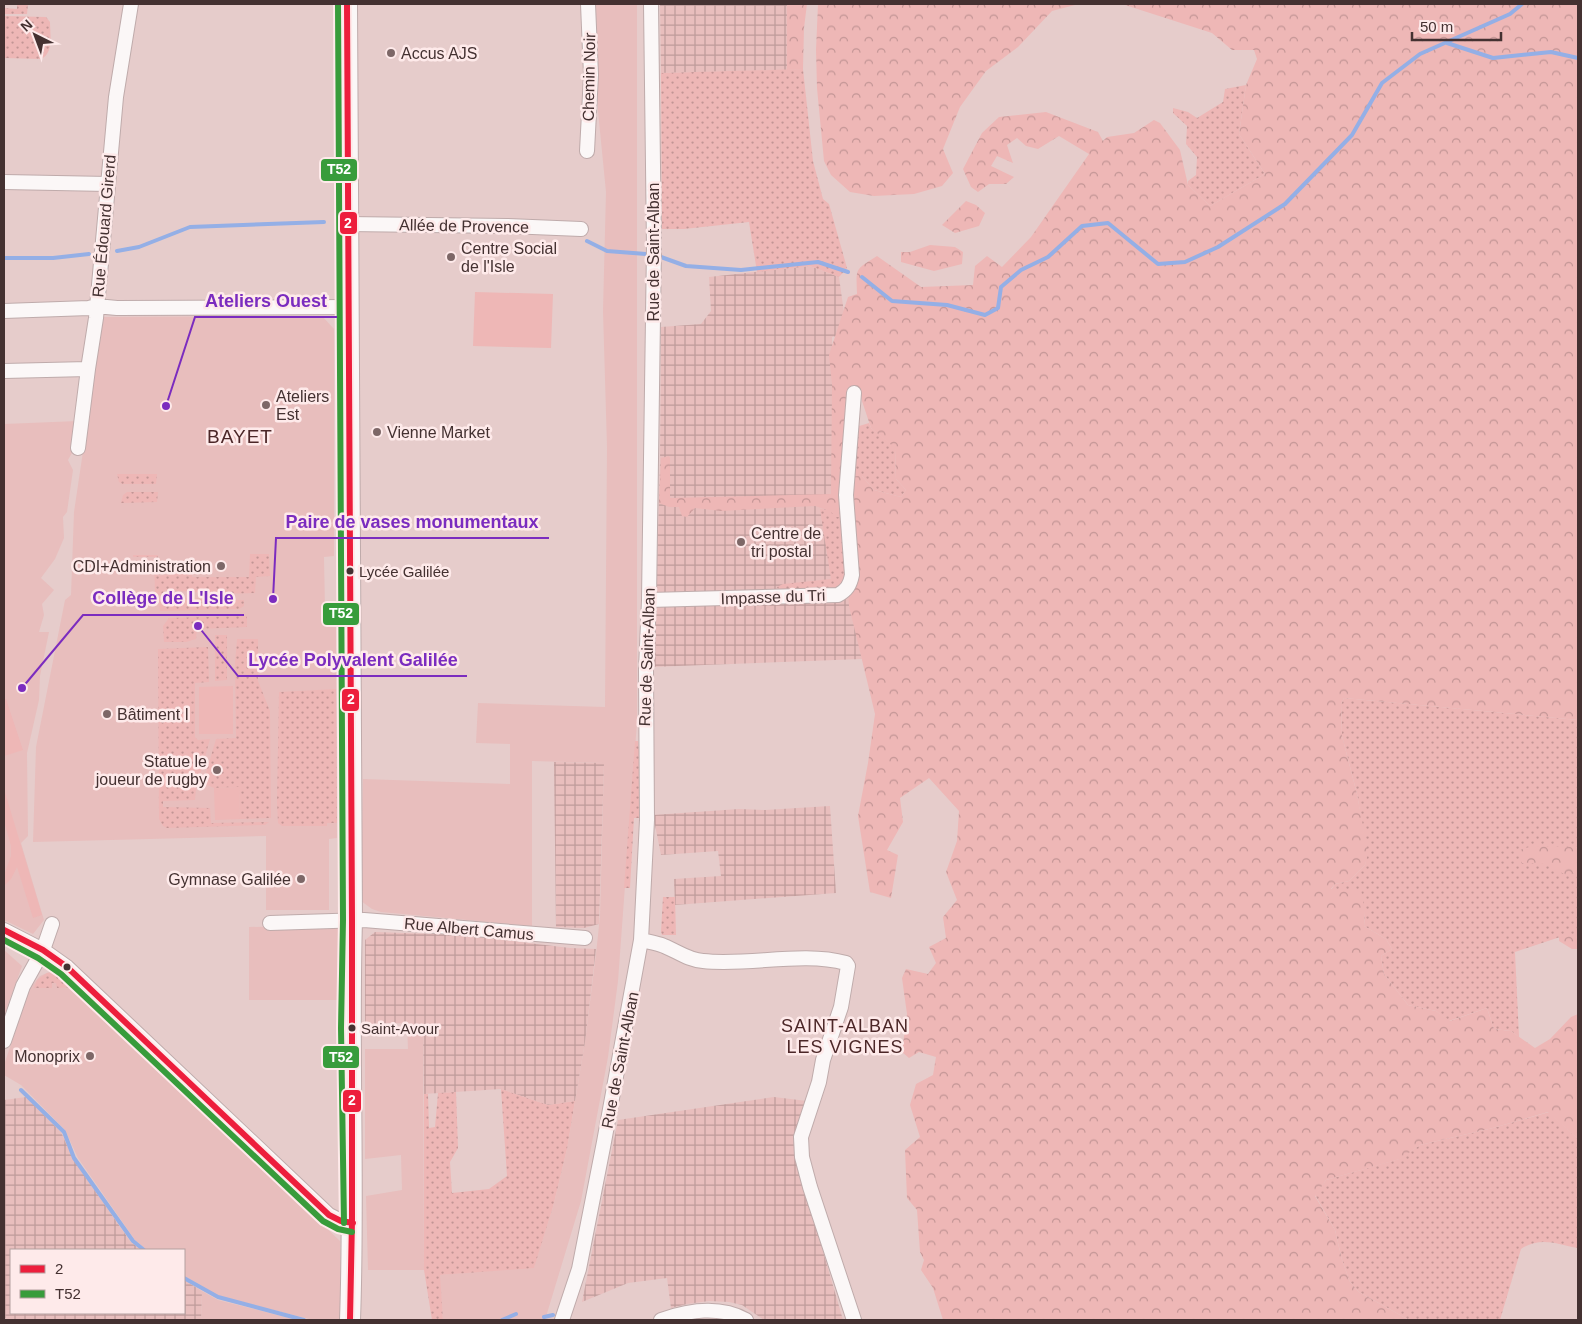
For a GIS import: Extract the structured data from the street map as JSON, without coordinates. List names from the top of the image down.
{
  "streets": {
    "street": [
      "Chemin Noir",
      "Rue Édouard Girerd",
      "Allée de Provence",
      "Rue de Saint-Alban",
      "Impasse du Tri",
      "Rue Albert Camus"
    ]
  },
  "crossings": [
    ["Rue de Saint-Alban", "Impasse du Tri"]
  ],
  "districts": ["BAYET", "SAINT-ALBAN LES VIGNES"],
  "places": [
    "Accus AJS",
    "Centre Social de l'Isle",
    "Ateliers Est",
    "Ateliers Ouest",
    "Vienne Market",
    "Centre de tri postal",
    "CDI+Administration",
    "Lycée Galilée",
    "Paire de vases monumentaux",
    "Lycée Polyvalent Galilée",
    "Collège de L'Isle",
    "Bâtiment I",
    "Statue le joueur de rugby",
    "Gymnase Galilée",
    "Saint-Avour",
    "Monoprix"
  ],
  "lines": ["transit line 2", "transit line T52"],
  "legend": ["2", "T52"],
  "scale_bar": "50 m",
  "north": "top left"
}
